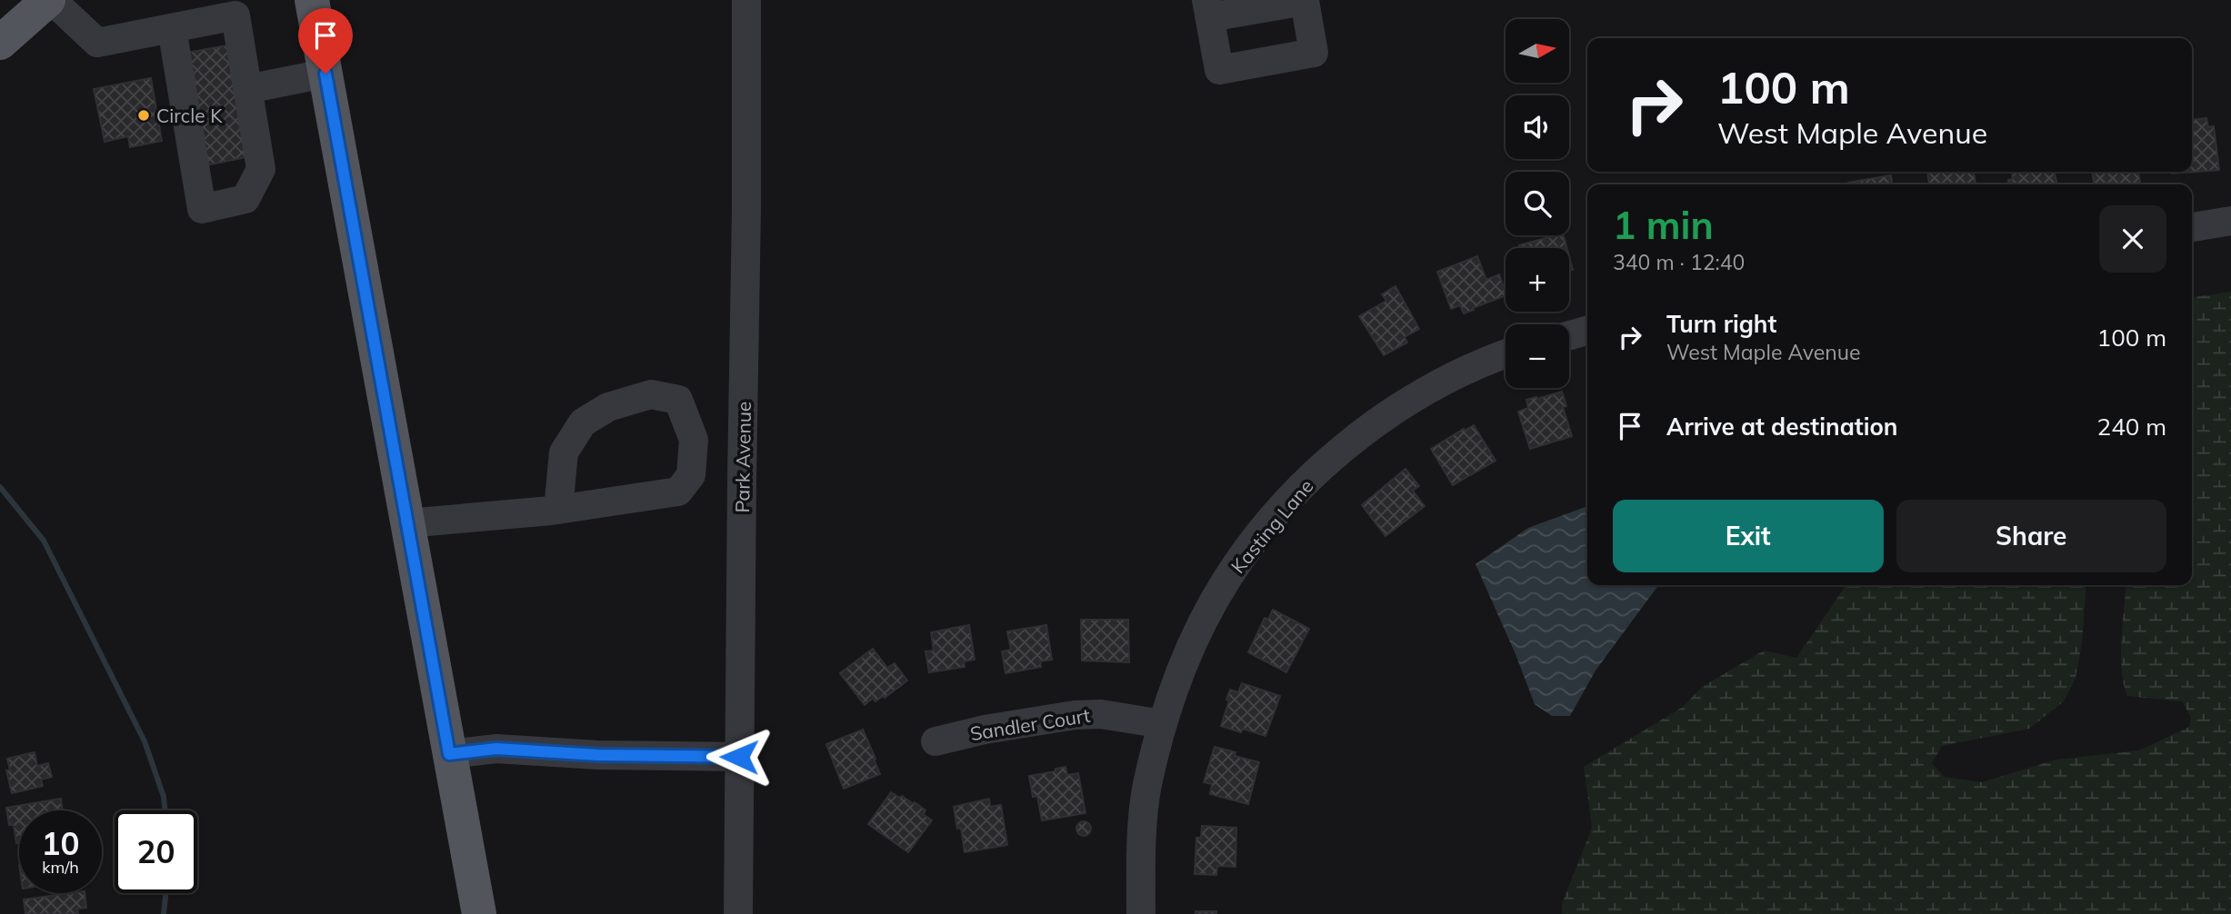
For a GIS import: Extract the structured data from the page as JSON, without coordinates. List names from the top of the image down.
{
  "streets": {
    "street": ["Park Avenue", "Kasting Lane", "Sandler Court"]
  },
  "crossings": [
    ["Kasting Lane", "Sandler Court"]
  ],
  "places": ["Circle K"],
  "north": "right",
  "page": {
    "map_buttons": ["+", "−"],
    "turn": ["100 m", "West Maple Avenue"],
    "heading": ["1 min", "340 m · 12:40"],
    "list": [
      {
        "name": "Turn right",
        "note": "West Maple Avenue",
        "value": "100 m"
      },
      {
        "name": "Arrive at destination",
        "value": "240 m"
      }
    ],
    "buttons": ["Exit", "Share"],
    "speed": "10 km/h",
    "limit": "20"
  }
}
